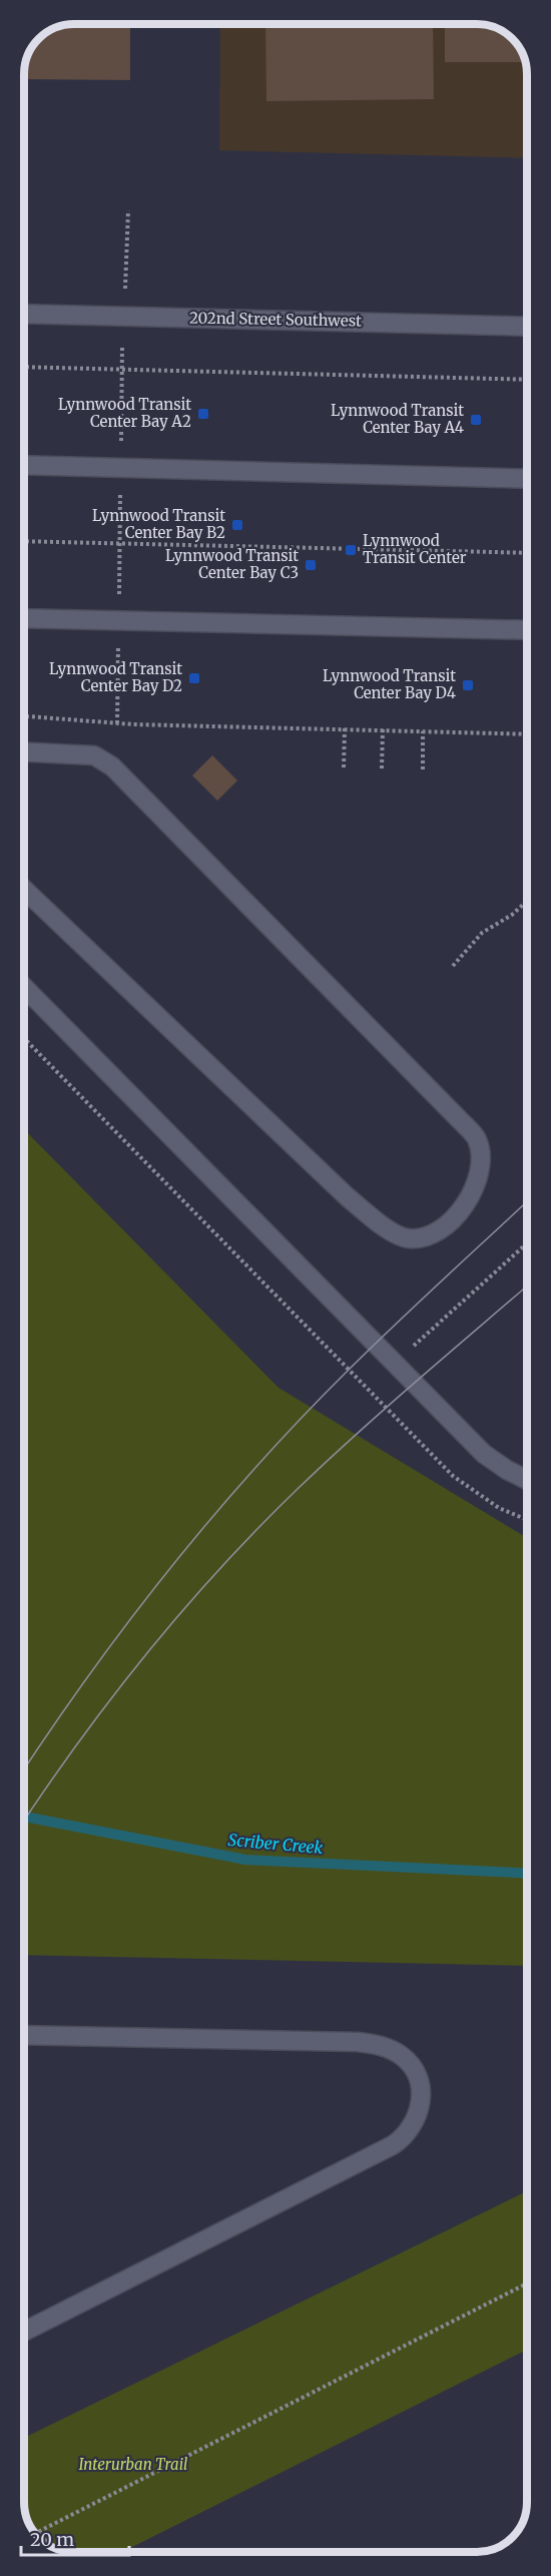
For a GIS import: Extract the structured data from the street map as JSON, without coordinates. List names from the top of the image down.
{
  "streets": {
    "street": ["202nd Street Southwest"]
  },
  "water": ["Scriber Creek"],
  "parks": ["Interurban Trail"],
  "places": {
    "transit": [
      "Lynnwood Transit Center Bay A2",
      "Lynnwood Transit Center Bay A4",
      "Lynnwood Transit Center Bay B2",
      "Lynnwood Transit Center",
      "Lynnwood Transit Center Bay C3",
      "Lynnwood Transit Center Bay D2",
      "Lynnwood Transit Center Bay D4"
    ]
  },
  "scale_bar": "20 m"
}
